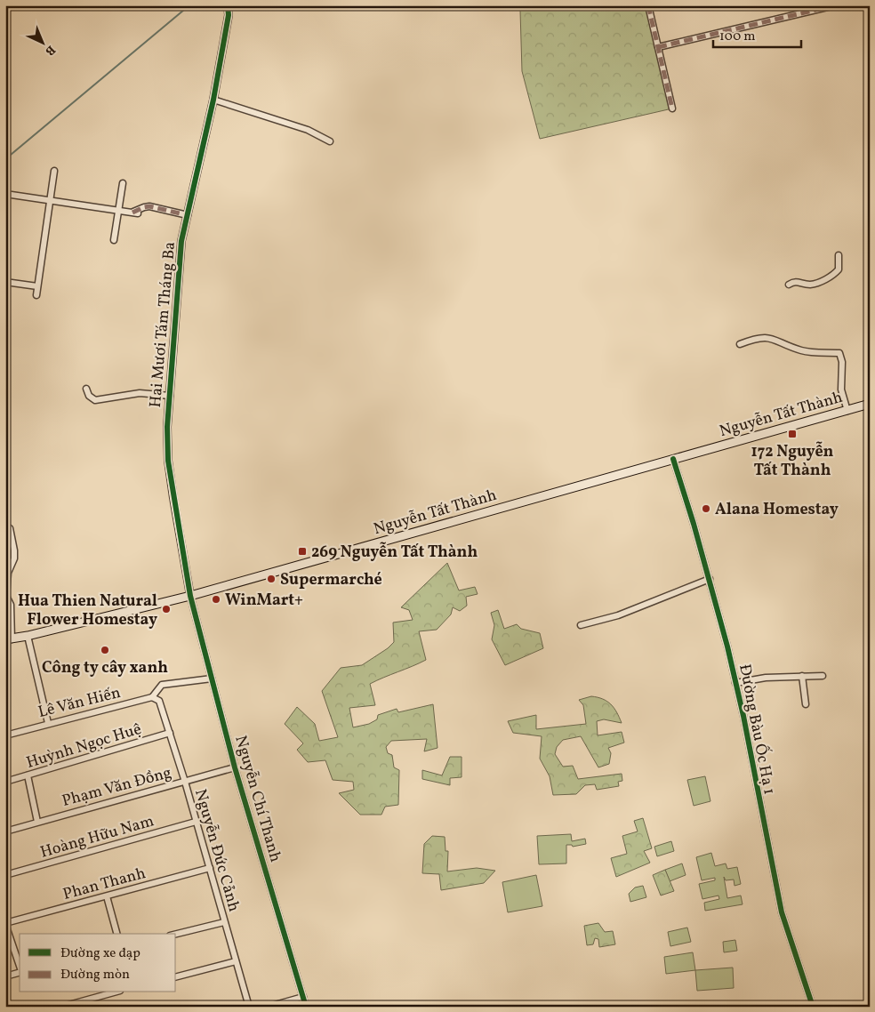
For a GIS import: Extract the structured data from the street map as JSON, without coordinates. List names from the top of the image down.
{
  "streets": {
    "main road": ["Nguyễn Tất Thành"],
    "street": [
      "Hai Mươi Tám Tháng Ba",
      "Lê Văn Hiến",
      "Đường Bàu Ốc Hạ 1",
      "Huỳnh Ngọc Huệ",
      "Phạm Văn Đồng",
      "Nguyễn Chí Thanh",
      "Hoàng Hữu Nam",
      "Nguyễn Đức Cảnh",
      "Phan Thanh"
    ]
  },
  "crossings": [
    ["Hai Mươi Tám Tháng Ba", "Nguyễn Tất Thành"],
    ["Hai Mươi Tám Tháng Ba", "Nguyễn Chí Thanh"],
    ["Nguyễn Tất Thành", "Đường Bàu Ốc Hạ 1"],
    ["Nguyễn Tất Thành", "Nguyễn Chí Thanh"],
    ["Lê Văn Hiến", "Nguyễn Đức Cảnh"],
    ["Huỳnh Ngọc Huệ", "Nguyễn Đức Cảnh"],
    ["Phạm Văn Đồng", "Nguyễn Chí Thanh"],
    ["Phạm Văn Đồng", "Nguyễn Đức Cảnh"],
    ["Hoàng Hữu Nam", "Nguyễn Đức Cảnh"],
    ["Nguyễn Đức Cảnh", "Phan Thanh"]
  ],
  "places": {
    "transit": ["172 Nguyễn Tất Thành", "269 Nguyễn Tất Thành"],
    "other": [
      "Alana Homestay",
      "Supermarché",
      "WinMart+",
      "Hua Thien Natural Flower Homestay",
      "Công ty cây xanh"
    ]
  },
  "legend": ["Đường xe đạp", "Đường mòn"],
  "scale_bar": "100 m",
  "north": "bottom right"
}
